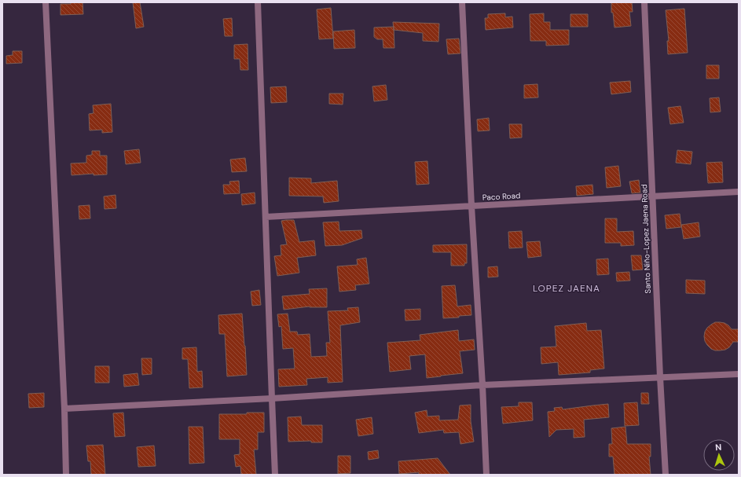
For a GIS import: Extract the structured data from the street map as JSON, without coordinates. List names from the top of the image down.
{
  "streets": {
    "street": ["Paco Road", "Santo Niño-Lopez Jaena Road"]
  },
  "crossings": [
    ["Paco Road", "Santo Niño-Lopez Jaena Road"]
  ],
  "districts": ["LOPEZ JAENA"],
  "north": "top"
}
